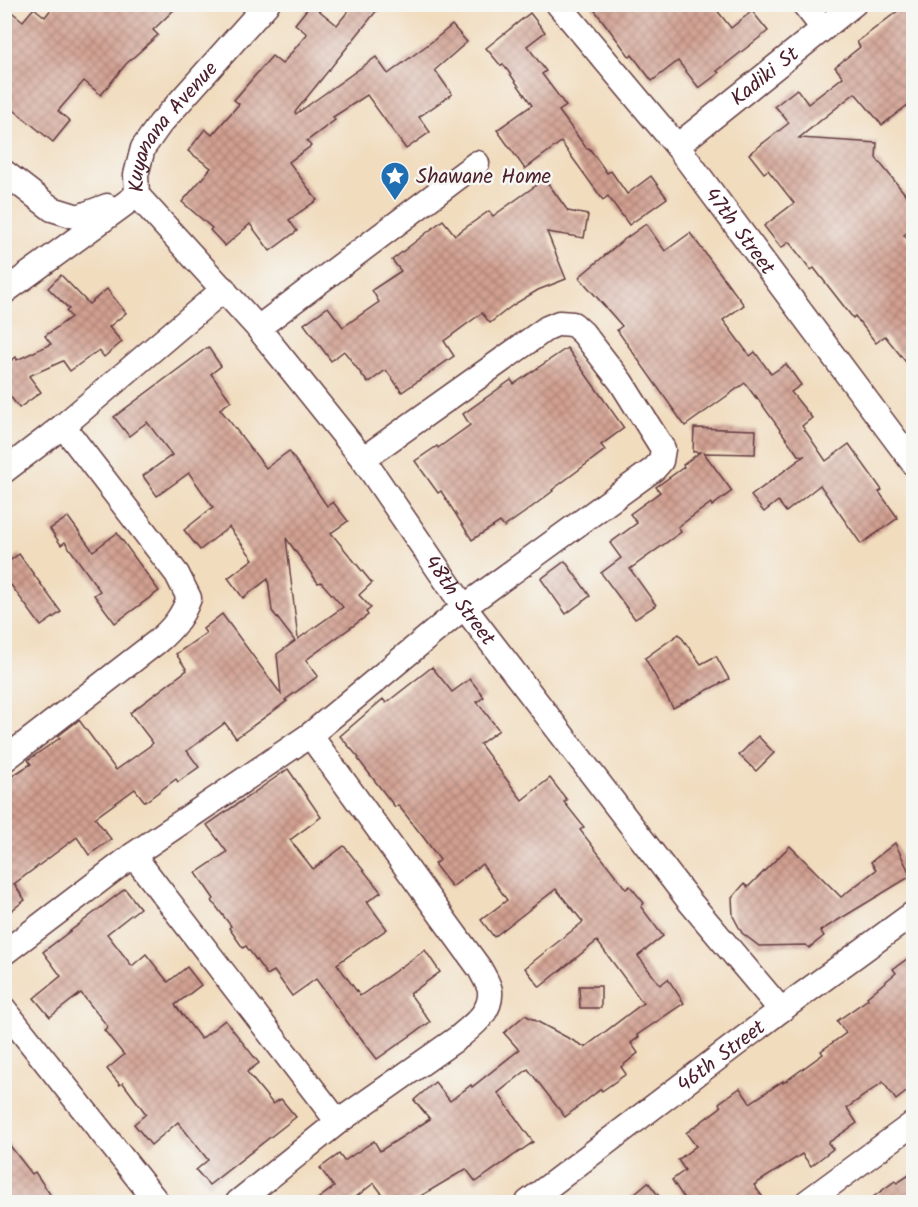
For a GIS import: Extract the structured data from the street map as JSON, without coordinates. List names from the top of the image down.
{
  "streets": {
    "street": [
      "Kadiki St",
      "Kuyanana Avenue",
      "47th Street",
      "48th Street",
      "46th Street"
    ]
  },
  "crossings": [
    ["Kadiki St", "47th Street"],
    ["Kuyanana Avenue", "48th Street"],
    ["48th Street", "46th Street"]
  ],
  "places": {
    "place": ["Shawane Home"]
  }
}
